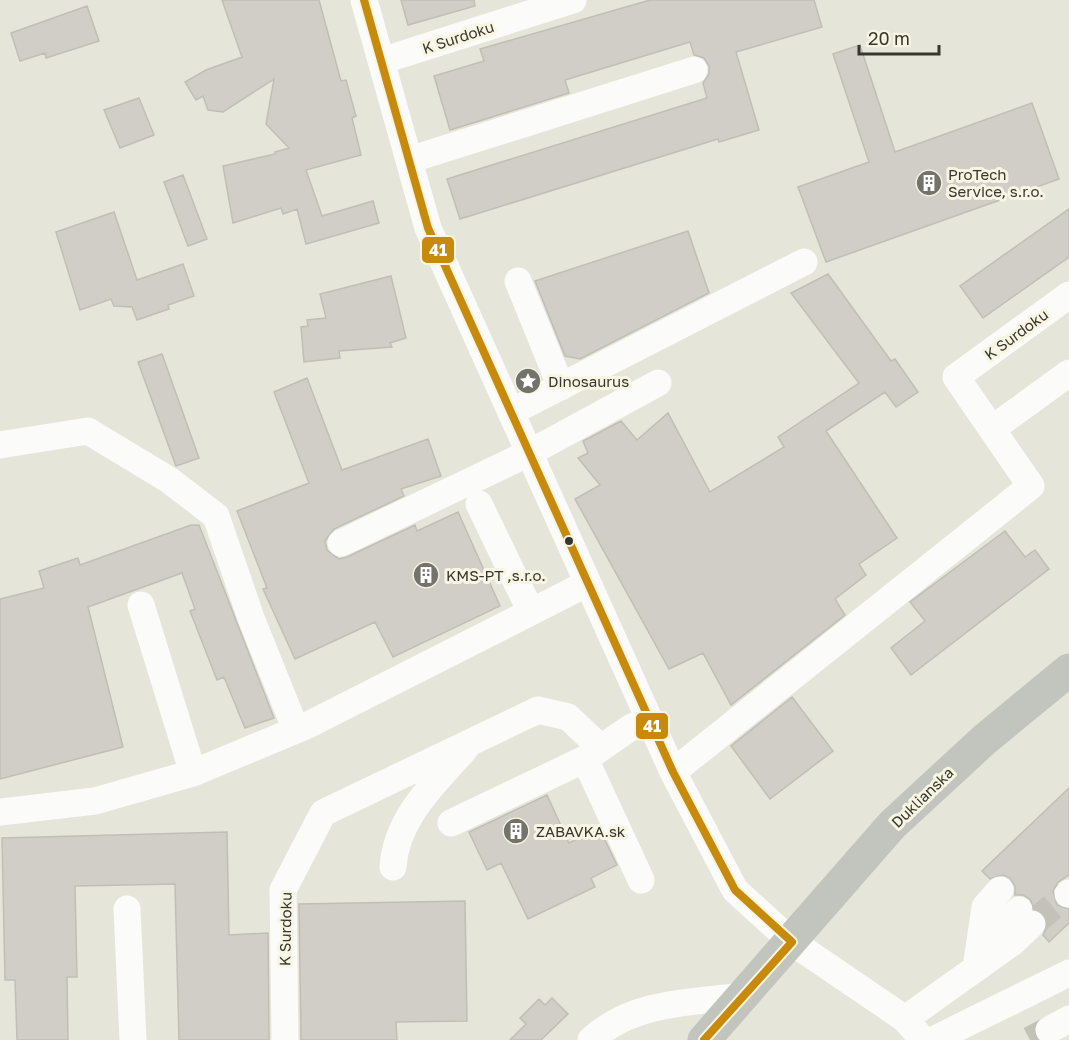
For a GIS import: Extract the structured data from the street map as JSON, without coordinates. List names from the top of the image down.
{
  "streets": {
    "main road": ["Duklianska"],
    "street": ["K Surdoku"]
  },
  "places": {
    "building": ["ProTech Service, s.r.o.", "KMS-PT ,s.r.o.", "ZABAVKA.sk"],
    "place": ["Dinosaurus"]
  },
  "lines": ["transit line 41"],
  "scale_bar": "20 m"
}
